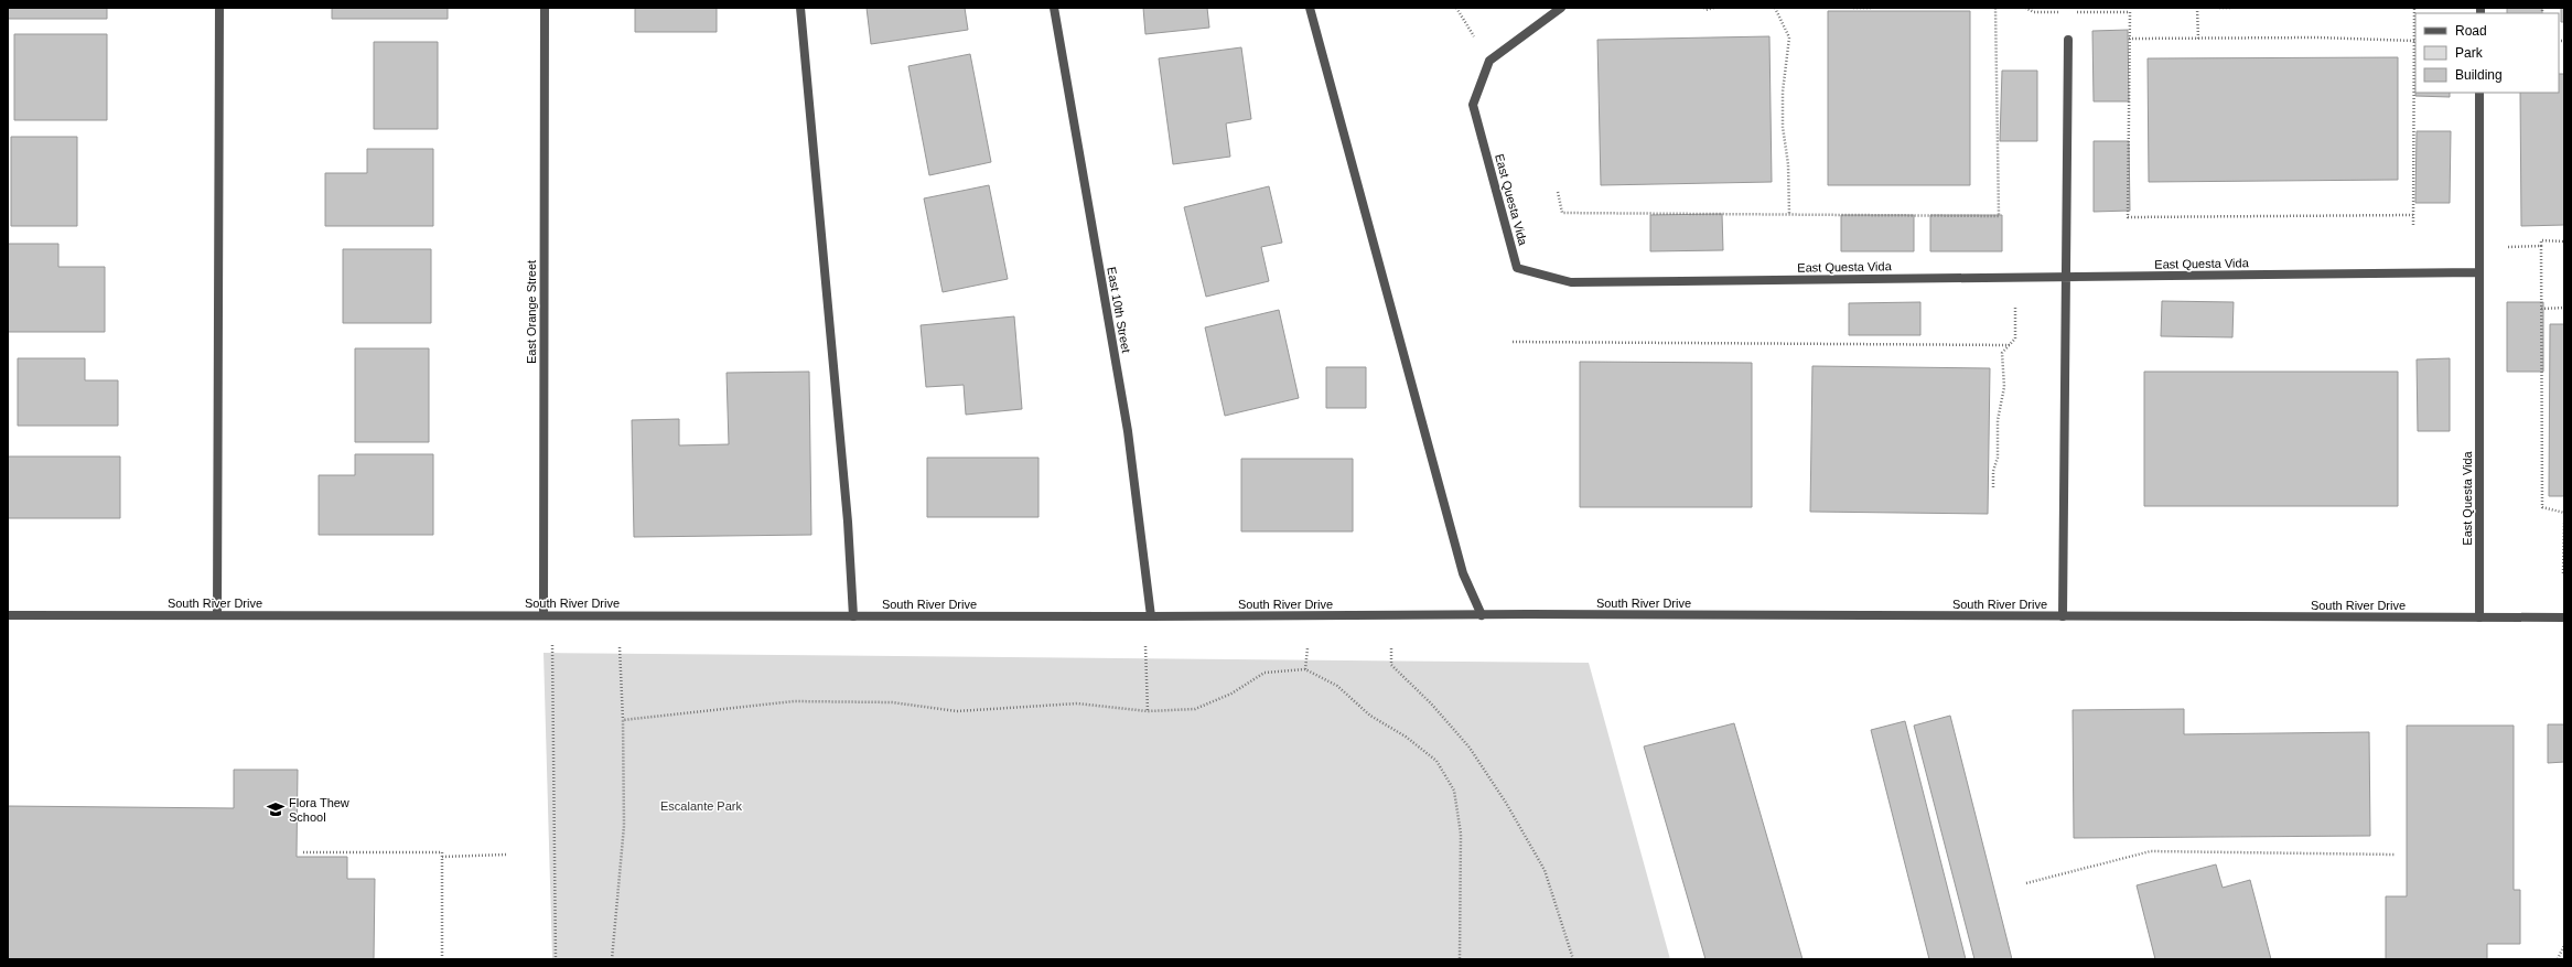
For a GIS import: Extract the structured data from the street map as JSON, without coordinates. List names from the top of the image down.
{
  "streets": {
    "street": [
      "East Questa Vida",
      "East 10th Street",
      "East Orange Street",
      "South River Drive"
    ]
  },
  "crossings": [
    ["East Questa Vida", "South River Drive"],
    ["East 10th Street", "South River Drive"],
    ["East Orange Street", "South River Drive"]
  ],
  "parks": ["Escalante Park"],
  "places": {
    "school or university": ["Flora Thew School"]
  },
  "legend": ["Road", "Park", "Building"]
}
